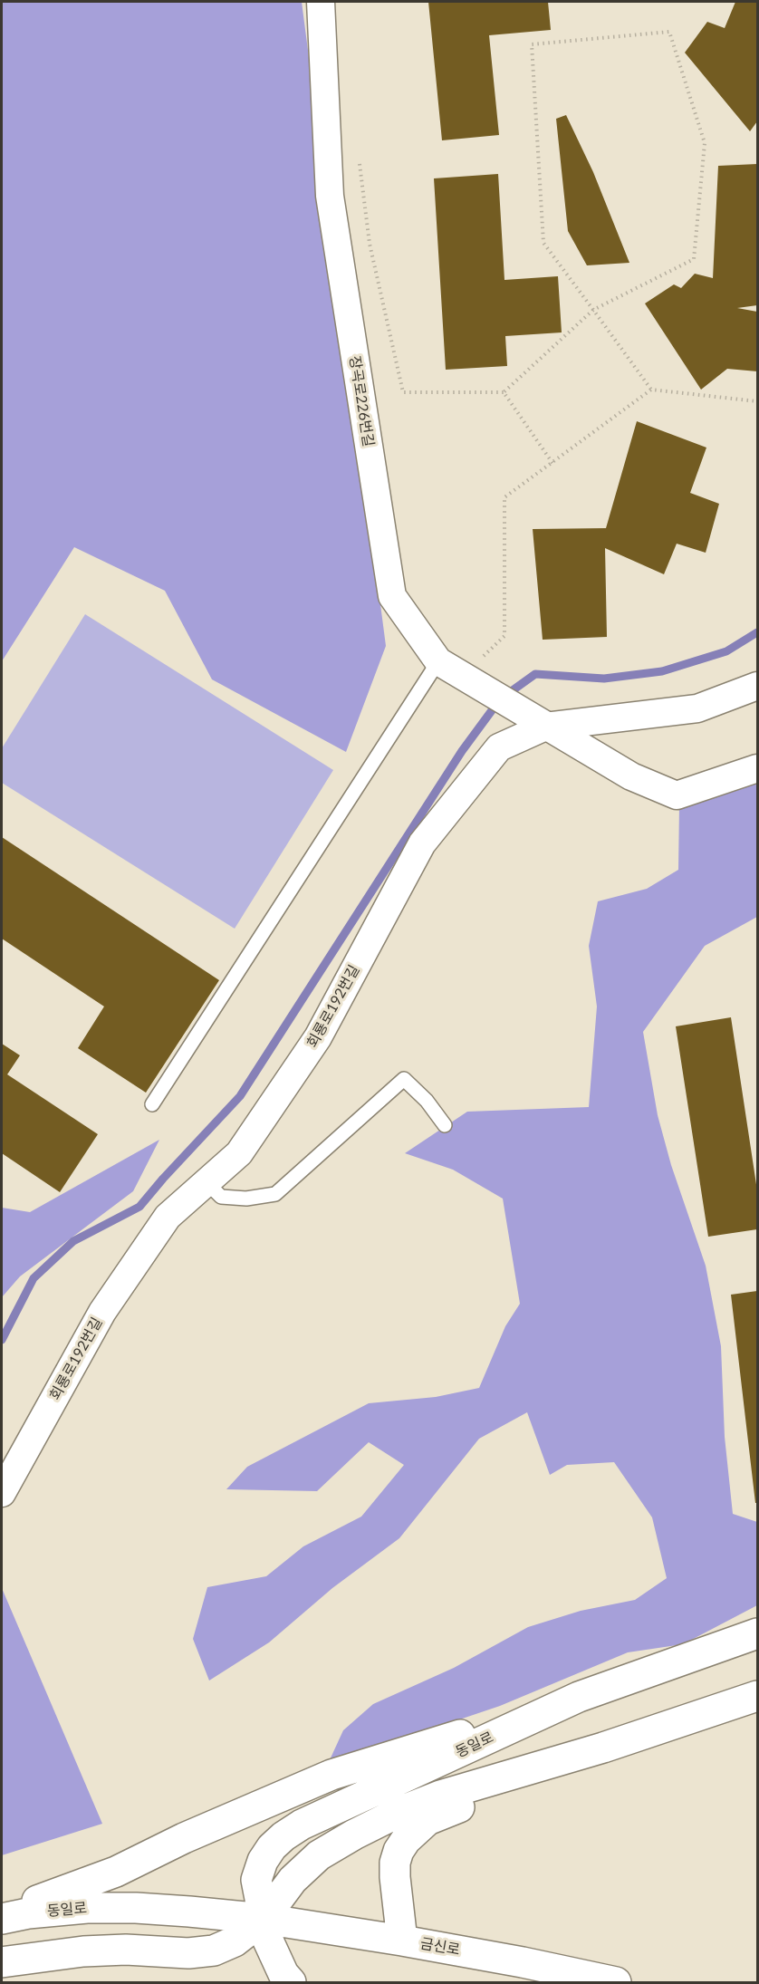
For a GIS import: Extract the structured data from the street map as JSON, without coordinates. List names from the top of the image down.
{
  "streets": {
    "street": [
      "장곡로226번길",
      "회룡로192번길",
      "동일로",
      "금신로"
    ]
  },
  "crossings": [
    ["장곡로226번길", "회룡로192번길"],
    ["동일로", "금신로"]
  ]
}
